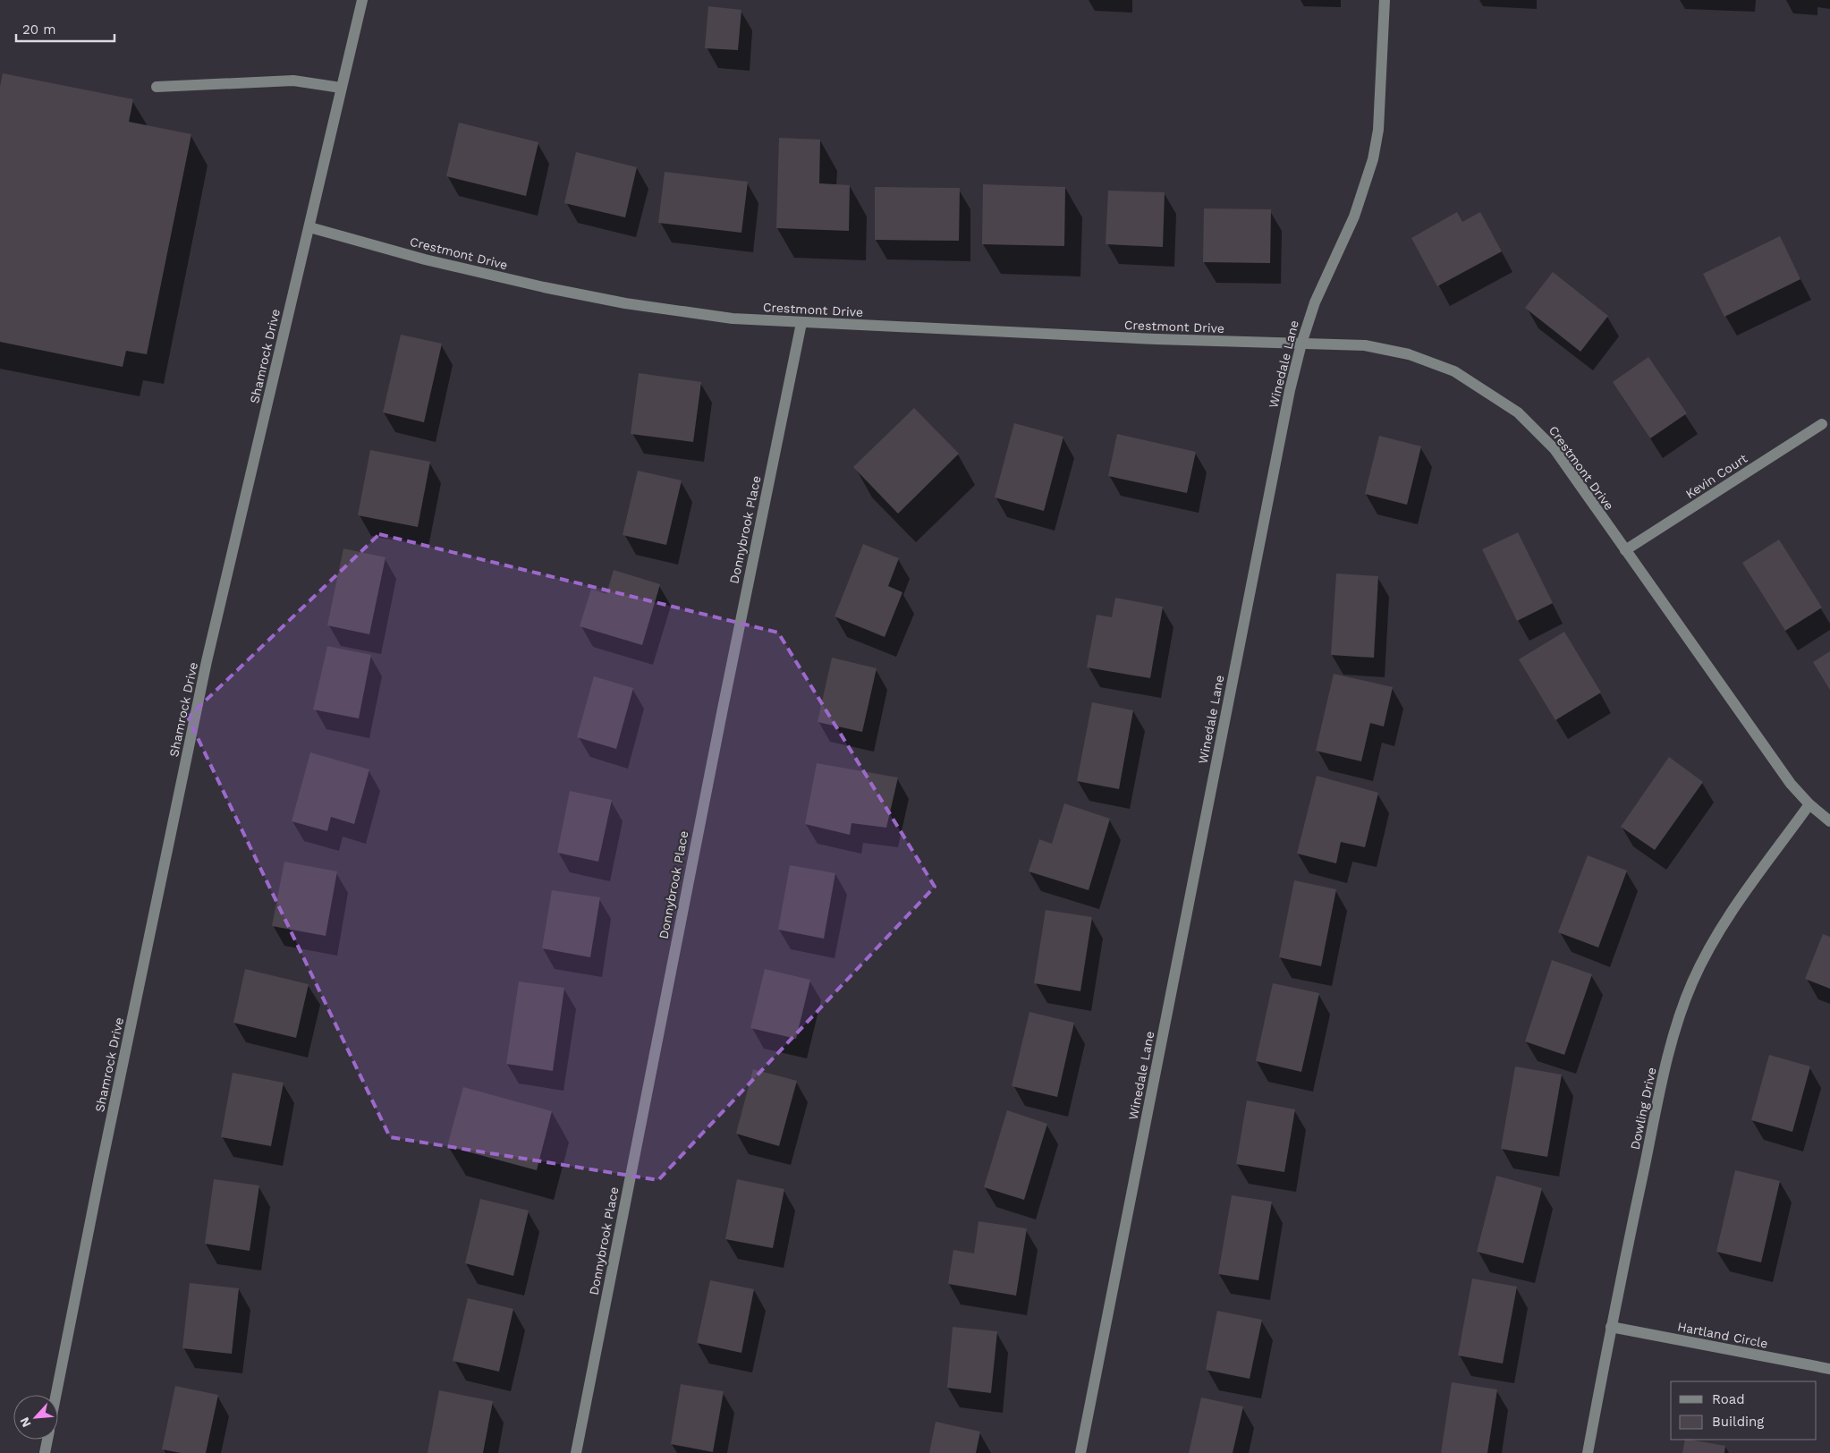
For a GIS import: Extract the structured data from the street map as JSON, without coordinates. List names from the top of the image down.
{
  "streets": {
    "street": [
      "Crestmont Drive",
      "Shamrock Drive",
      "Winedale Lane",
      "Kevin Court",
      "Donnybrook Place",
      "Dowling Drive",
      "Hartland Circle"
    ]
  },
  "crossings": [
    ["Crestmont Drive", "Shamrock Drive"],
    ["Crestmont Drive", "Winedale Lane"],
    ["Crestmont Drive", "Kevin Court"],
    ["Crestmont Drive", "Donnybrook Place"],
    ["Crestmont Drive", "Dowling Drive"],
    ["Dowling Drive", "Hartland Circle"]
  ],
  "legend": ["Road", "Building"],
  "scale_bar": "20 m",
  "north": "bottom left"
}
